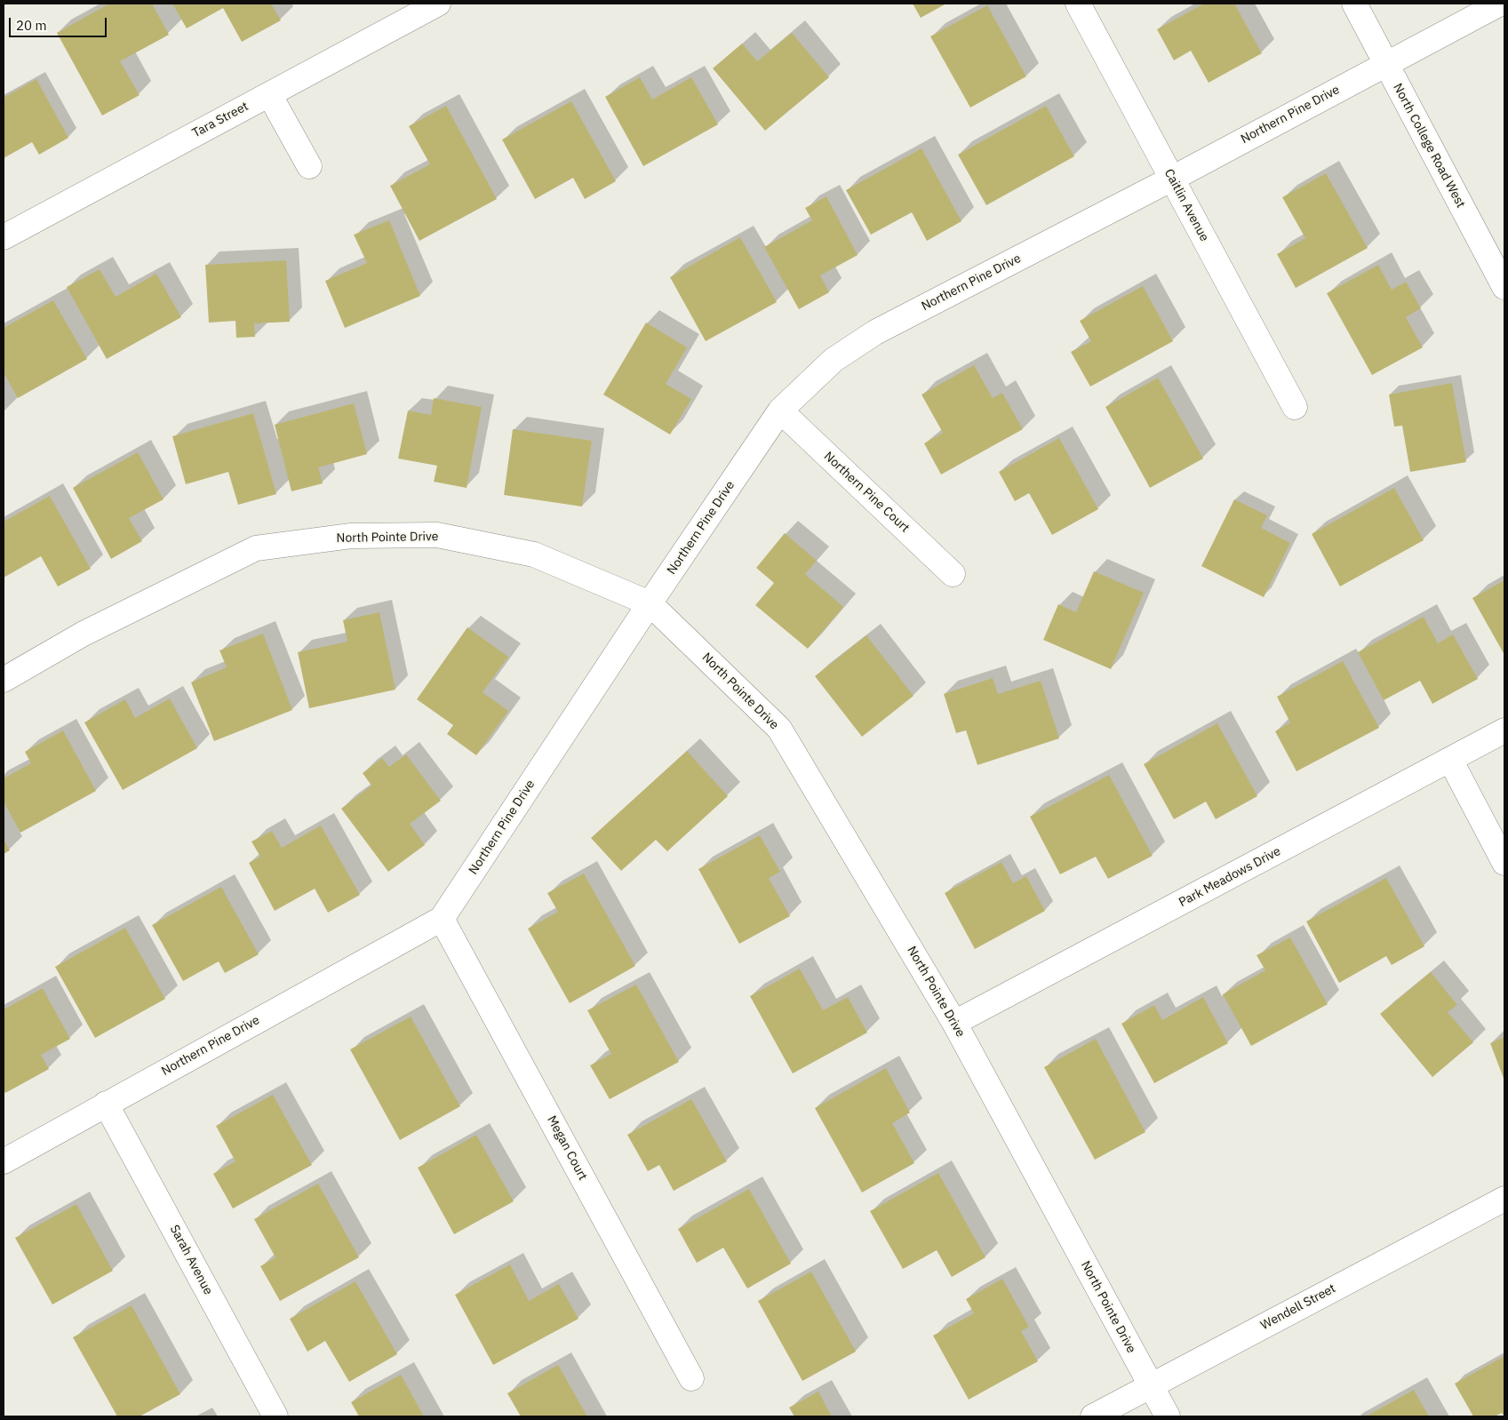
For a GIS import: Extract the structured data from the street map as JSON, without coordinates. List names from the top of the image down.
{
  "streets": {
    "street": [
      "Northern Pine Drive",
      "Tara Street",
      "North College Road West",
      "Caitlin Avenue",
      "Northern Pine Court",
      "North Pointe Drive",
      "Park Meadows Drive",
      "Megan Court",
      "Sarah Avenue",
      "Wendell Street"
    ]
  },
  "crossings": [
    ["Northern Pine Drive", "North College Road West"],
    ["Northern Pine Drive", "Caitlin Avenue"],
    ["Northern Pine Drive", "Northern Pine Court"],
    ["Northern Pine Drive", "North Pointe Drive"],
    ["Northern Pine Drive", "Megan Court"],
    ["Northern Pine Drive", "Sarah Avenue"],
    ["North Pointe Drive", "Park Meadows Drive"],
    ["North Pointe Drive", "Wendell Street"]
  ],
  "scale_bar": "20 m"
}
